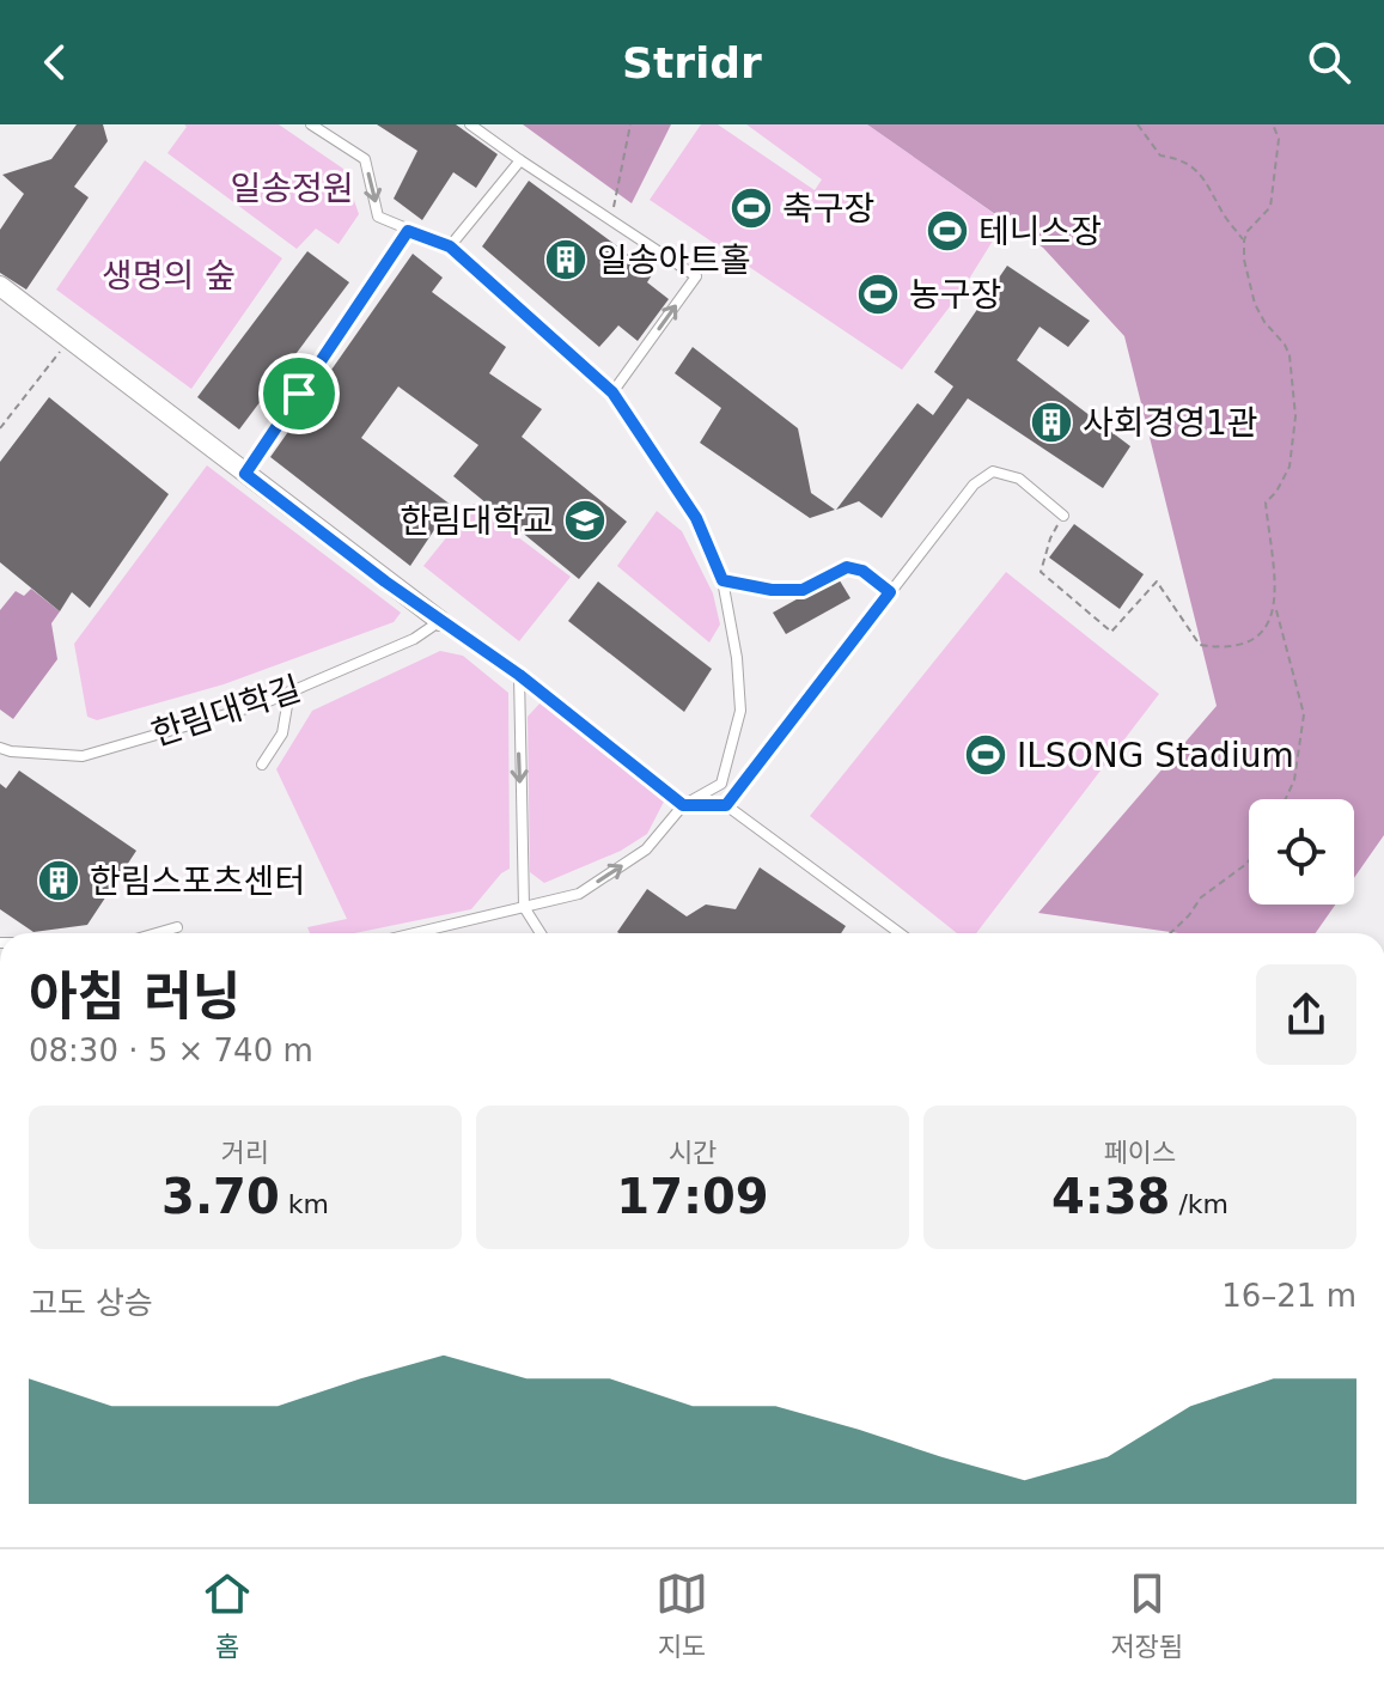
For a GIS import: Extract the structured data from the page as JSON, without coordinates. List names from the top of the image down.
{
  "streets": {
    "lane": ["한림대학길"]
  },
  "parks": ["일송정원", "생명의 숲"],
  "places": {
    "sports": [
      "축구장",
      "테니스장",
      "농구장",
      "ILSONG Stadium"
    ],
    "building": ["일송아트홀", "사회경영1관", "한림스포츠센터"],
    "school or university": ["한림대학교"]
  },
  "page": {
    "header": "Stridr",
    "heading": ["아침 러닝", "08:30 · 5 × 740 m"],
    "stats": [
      ["거리", "3.70 km"],
      ["시간", "17:09"],
      ["페이스", "4:38 /km"]
    ],
    "chart": ["고도 상승", "16–21 m"],
    "tabs": ["홈", "지도", "저장됨"]
  }
}
